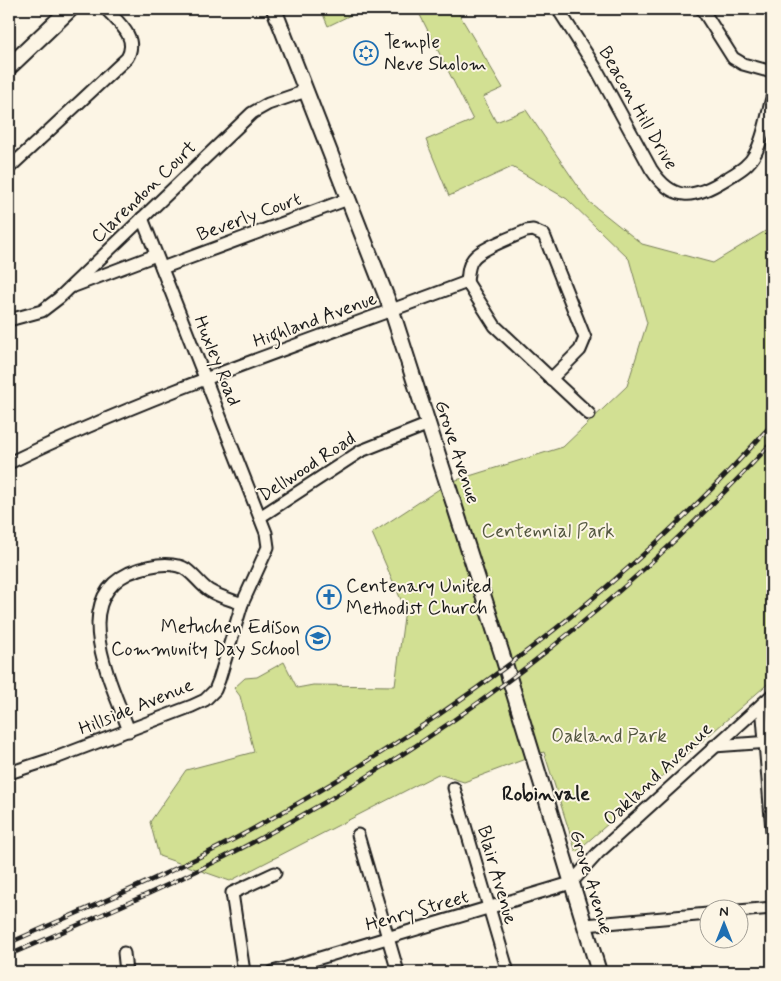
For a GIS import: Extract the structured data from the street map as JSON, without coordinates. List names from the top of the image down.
{
  "streets": {
    "street": [
      "Beacon Hill Drive",
      "Clarendon Court",
      "Beverly Court",
      "Highland Avenue",
      "Huxley Road",
      "Grove Avenue",
      "Dellwood Road",
      "Hillside Avenue",
      "Oakland Avenue",
      "Blair Avenue",
      "Henry Street"
    ]
  },
  "crossings": [
    ["Clarendon Court", "Huxley Road"],
    ["Clarendon Court", "Grove Avenue"],
    ["Beverly Court", "Huxley Road"],
    ["Beverly Court", "Grove Avenue"],
    ["Highland Avenue", "Huxley Road"],
    ["Highland Avenue", "Grove Avenue"],
    ["Huxley Road", "Dellwood Road"],
    ["Huxley Road", "Hillside Avenue"],
    ["Grove Avenue", "Dellwood Road"],
    ["Grove Avenue", "Oakland Avenue"],
    ["Grove Avenue", "Henry Street"],
    ["Dellwood Road", "Hillside Avenue"],
    ["Oakland Avenue", "Henry Street"],
    ["Blair Avenue", "Henry Street"]
  ],
  "districts": ["Robinvale"],
  "parks": ["Centennial Park", "Oakland Park"],
  "places": {
    "synagogue": ["Temple Neve Sholom"],
    "church": ["Centenary United Methodist Church"],
    "school or university": ["Metuchen Edison Community Day School"]
  },
  "north": "top"
}
